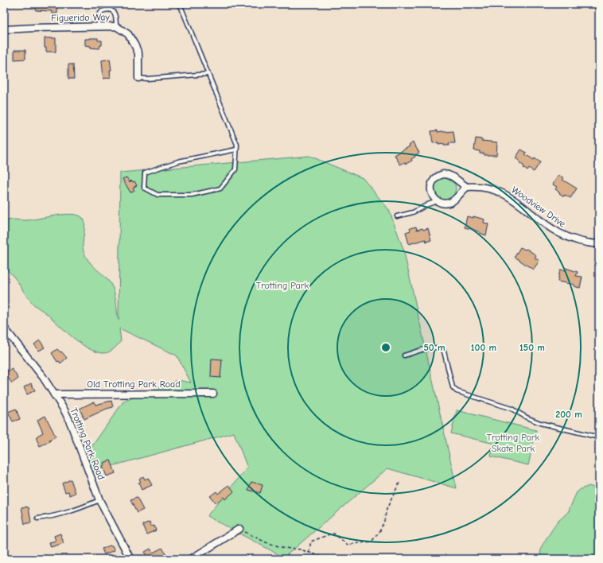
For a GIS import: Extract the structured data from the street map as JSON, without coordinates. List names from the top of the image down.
{
  "streets": {
    "street": [
      "Figuerido Way",
      "Woodview Drive",
      "Old Trotting Park Road",
      "Trotting Park Road"
    ]
  },
  "crossings": [
    ["Old Trotting Park Road", "Trotting Park Road"]
  ],
  "parks": ["Trotting Park", "Trotting Park Skate Park"],
  "rings": [
    "50 m",
    "100 m",
    "150 m",
    "200 m"
  ]
}
